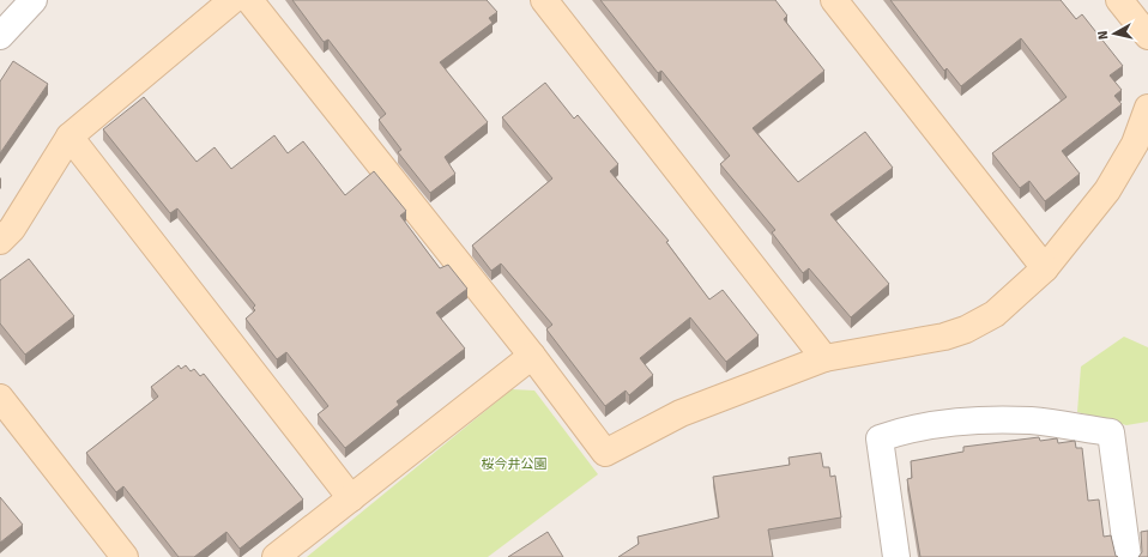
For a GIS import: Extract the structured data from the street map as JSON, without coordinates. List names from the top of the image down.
{
  "parks": ["桜今井公園"],
  "north": "left"
}
